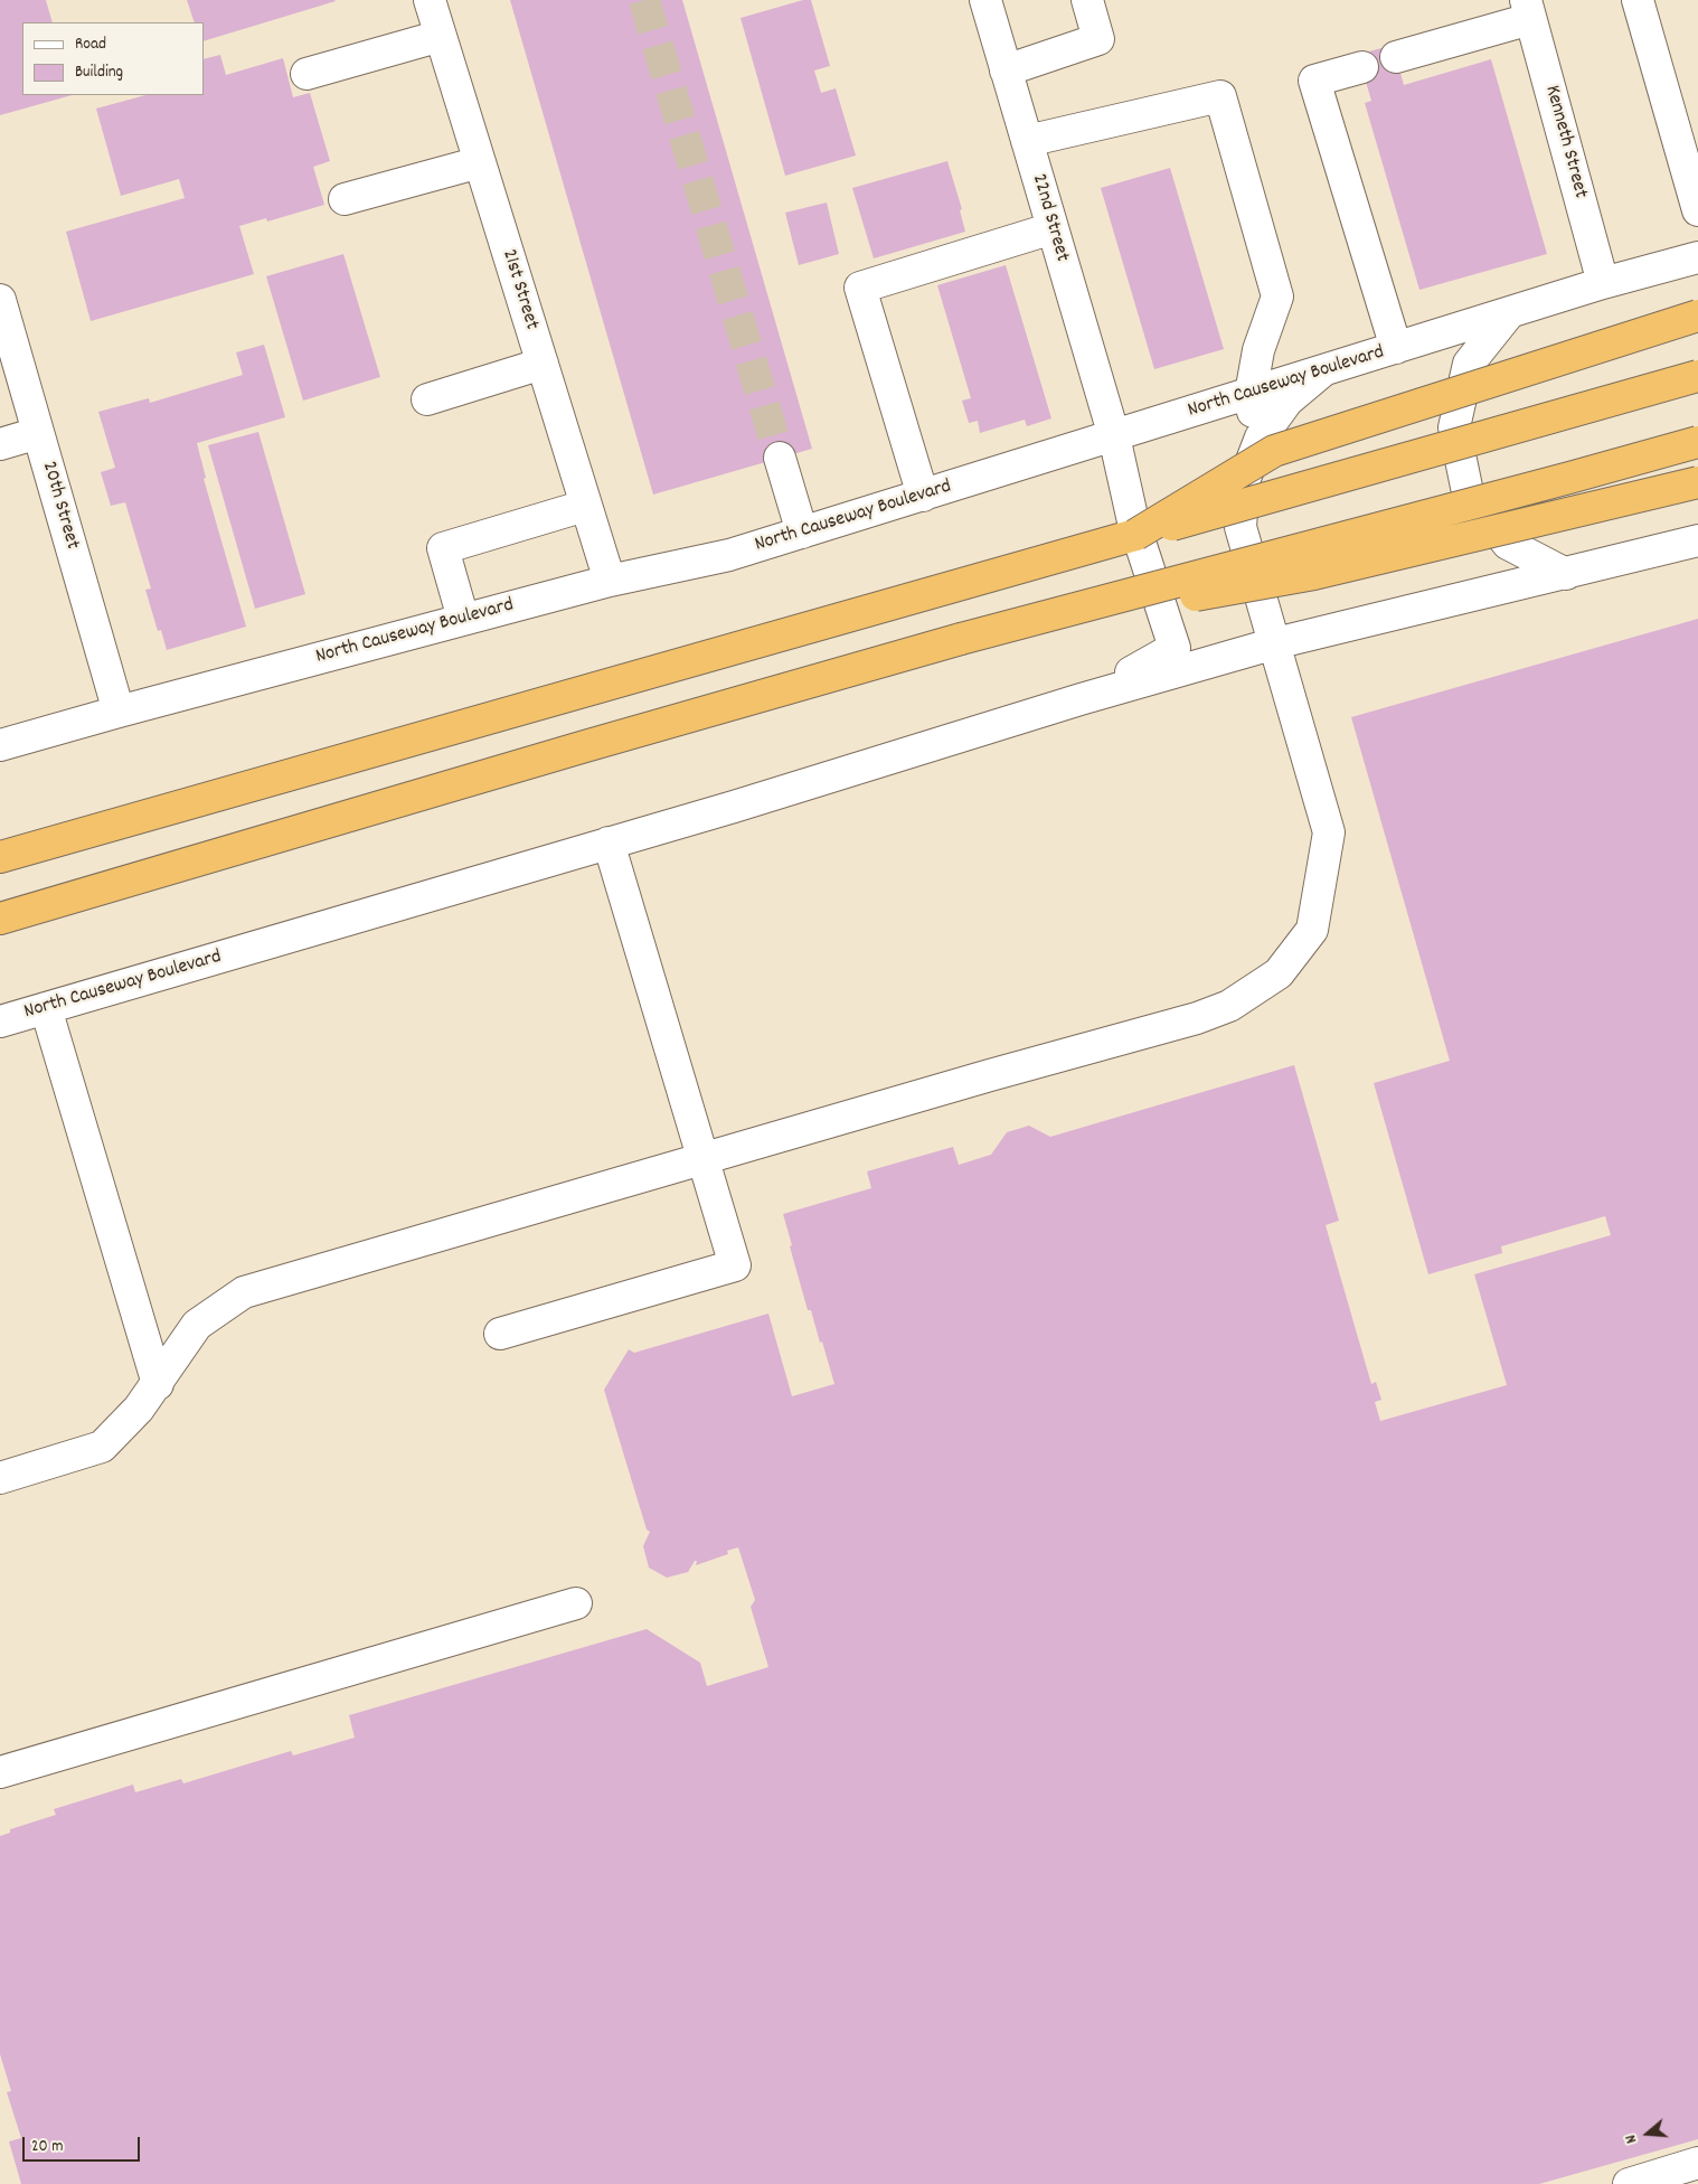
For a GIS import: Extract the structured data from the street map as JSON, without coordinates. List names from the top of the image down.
{
  "streets": {
    "street": [
      "Kenneth Street",
      "22nd Street",
      "21st Street",
      "North Causeway Boulevard",
      "20th Street"
    ]
  },
  "crossings": [
    ["Kenneth Street", "North Causeway Boulevard"],
    ["22nd Street", "North Causeway Boulevard"],
    ["21st Street", "North Causeway Boulevard"],
    ["North Causeway Boulevard", "20th Street"]
  ],
  "legend": ["Road", "Building"],
  "scale_bar": "20 m",
  "north": "left"
}
